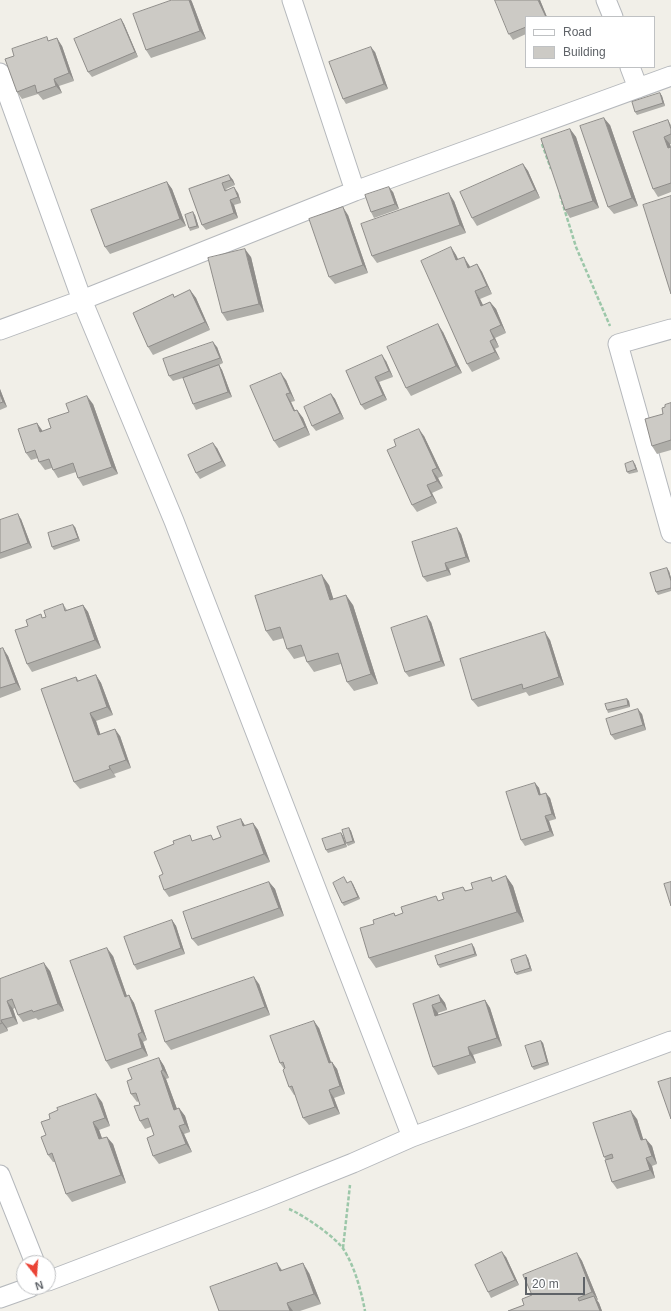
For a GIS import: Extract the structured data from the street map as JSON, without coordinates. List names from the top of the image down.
{
  "legend": ["Road", "Building"],
  "scale_bar": "20 m",
  "north": "bottom"
}
